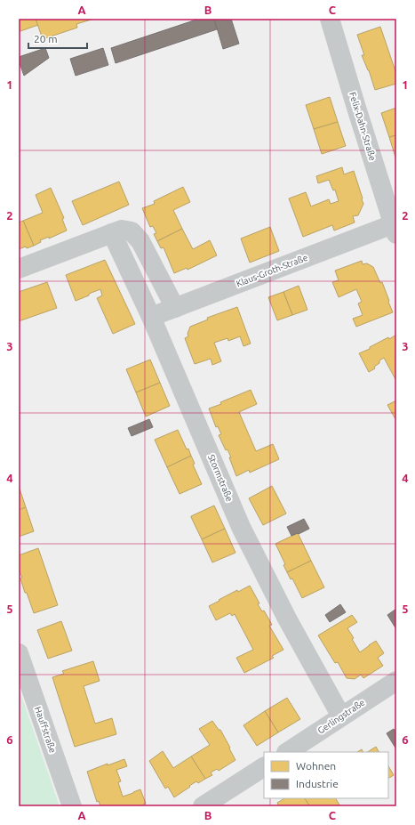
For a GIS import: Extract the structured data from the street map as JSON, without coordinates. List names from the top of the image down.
{
  "streets": {
    "street": [
      "Felix-Dahn-Straße",
      "Klaus-Groth-Straße",
      "Stormstraße",
      "Gerlingstraße",
      "Hauffstraße"
    ]
  },
  "crossings": [
    ["Felix-Dahn-Straße", "Klaus-Groth-Straße"],
    ["Klaus-Groth-Straße", "Stormstraße"],
    ["Stormstraße", "Gerlingstraße"]
  ],
  "legend": ["Wohnen", "Industrie"],
  "scale_bar": "20 m",
  "grid": {
    "columns": ["A", "B", "C"],
    "rows": [
      "1",
      "2",
      "3",
      "4",
      "5",
      "6"
    ]
  }
}
